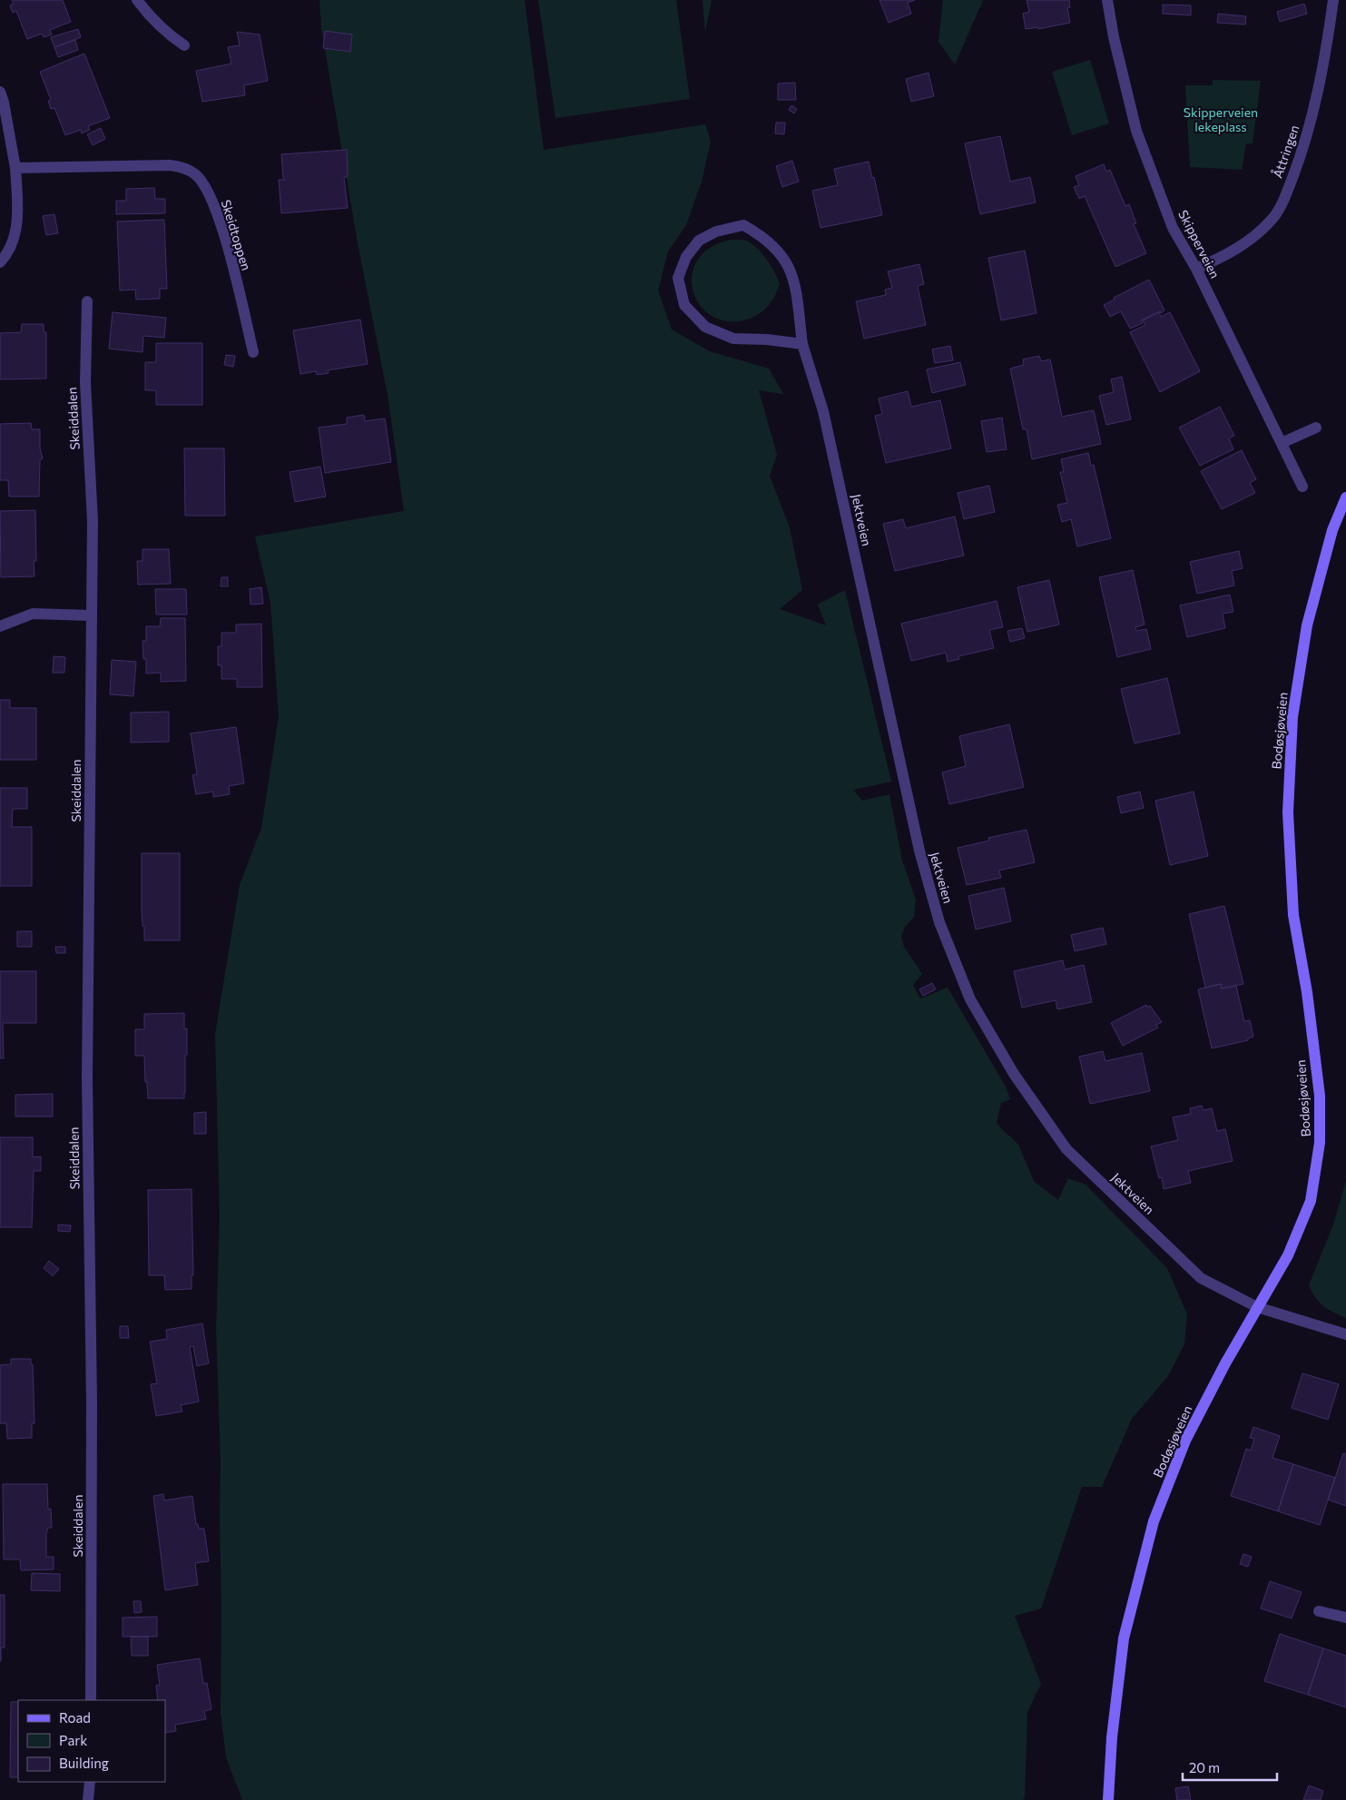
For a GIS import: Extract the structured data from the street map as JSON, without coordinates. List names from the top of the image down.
{
  "streets": {
    "street": [
      "Åttringen",
      "Skeidtoppen",
      "Skipperveien",
      "Skeiddalen",
      "Jektveien",
      "Bodøsjøveien"
    ]
  },
  "crossings": [
    ["Åttringen", "Skipperveien"],
    ["Jektveien", "Bodøsjøveien"]
  ],
  "parks": ["Skipperveien lekeplass"],
  "legend": ["Road", "Park", "Building"],
  "scale_bar": "20 m"
}
